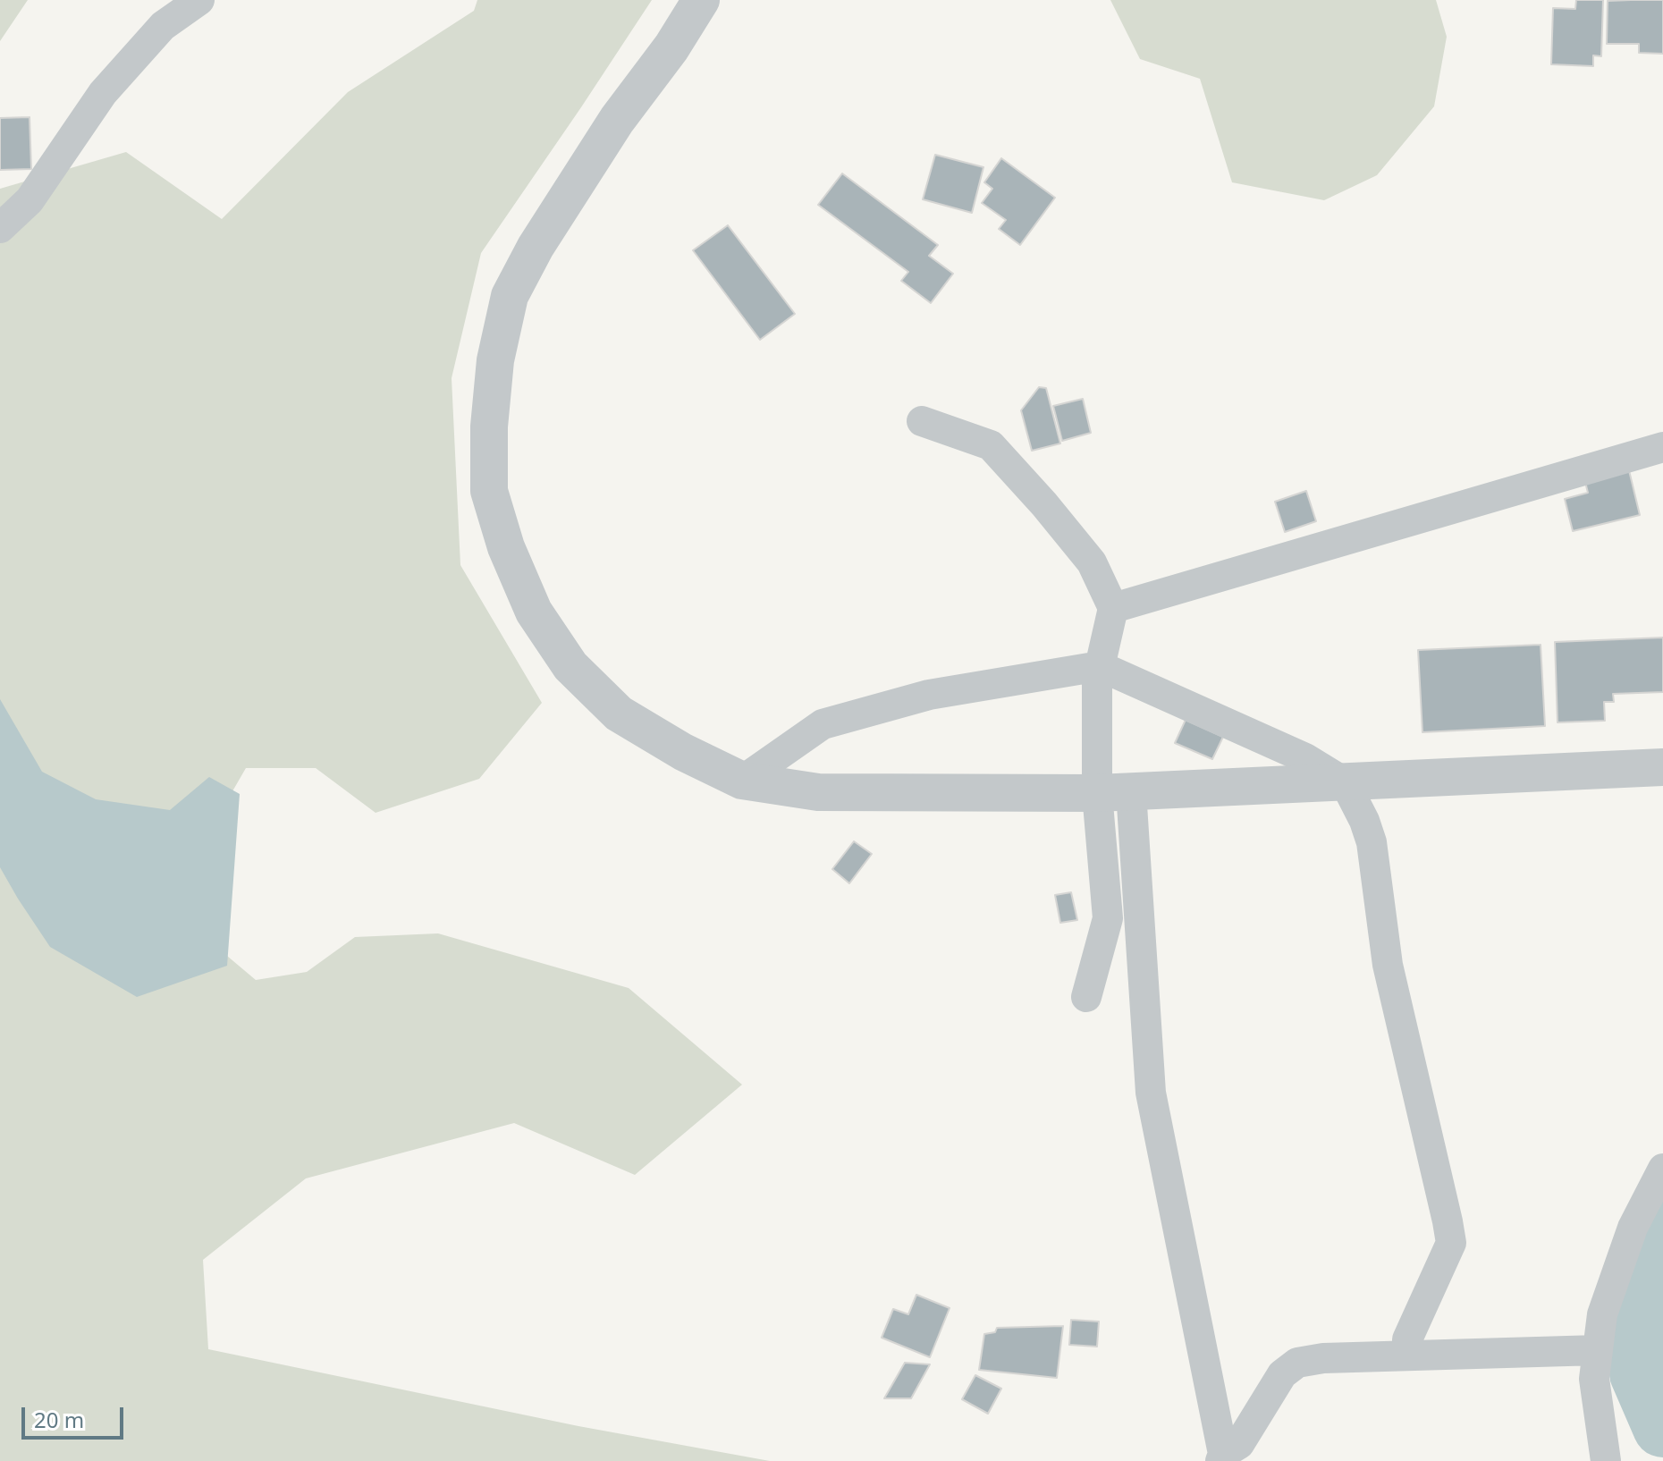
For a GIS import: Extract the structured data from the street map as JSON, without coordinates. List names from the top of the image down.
{
  "scale_bar": "20 m"
}
